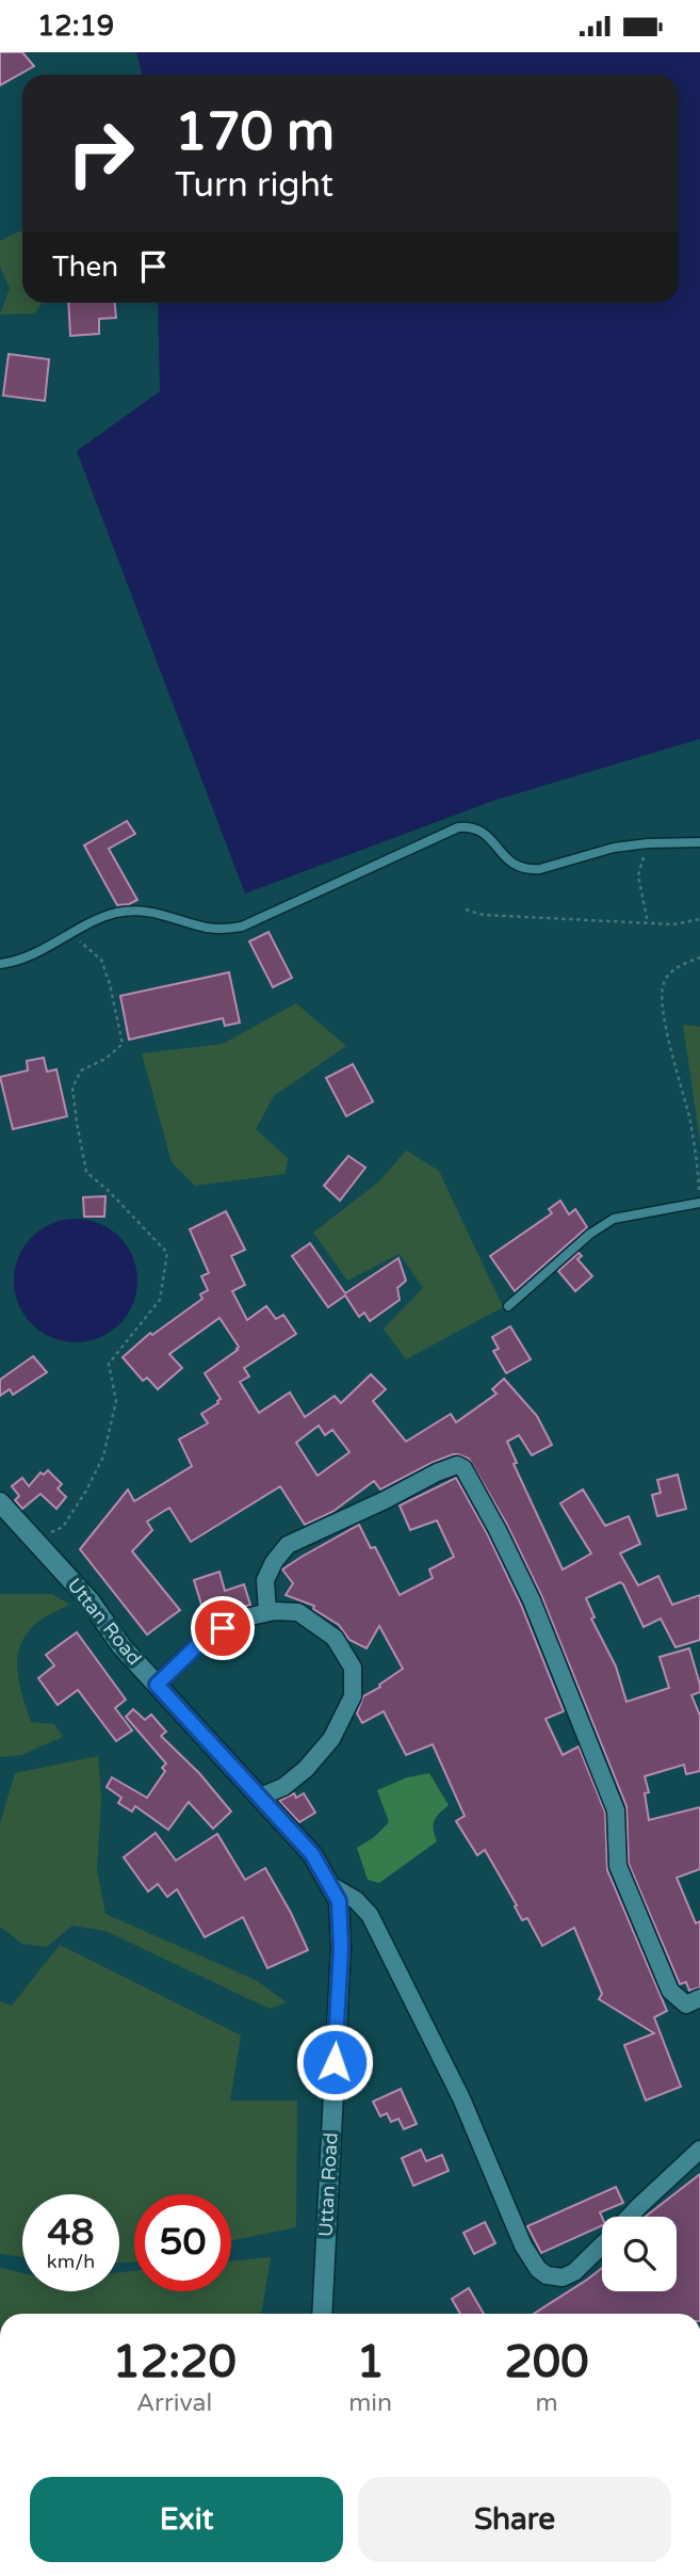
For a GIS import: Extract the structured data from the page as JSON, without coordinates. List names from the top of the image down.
{
  "streets": {
    "main road": ["Uttan Road"]
  },
  "page": {
    "status": "12:19",
    "turn": ["170 m", "Turn right"],
    "then": "Then",
    "speed": "48 km/h",
    "limit": "50",
    "eta": [
      "12:20",
      "Arrival",
      "1",
      "min",
      "200",
      "m"
    ],
    "buttons": ["Exit", "Share"]
  }
}
